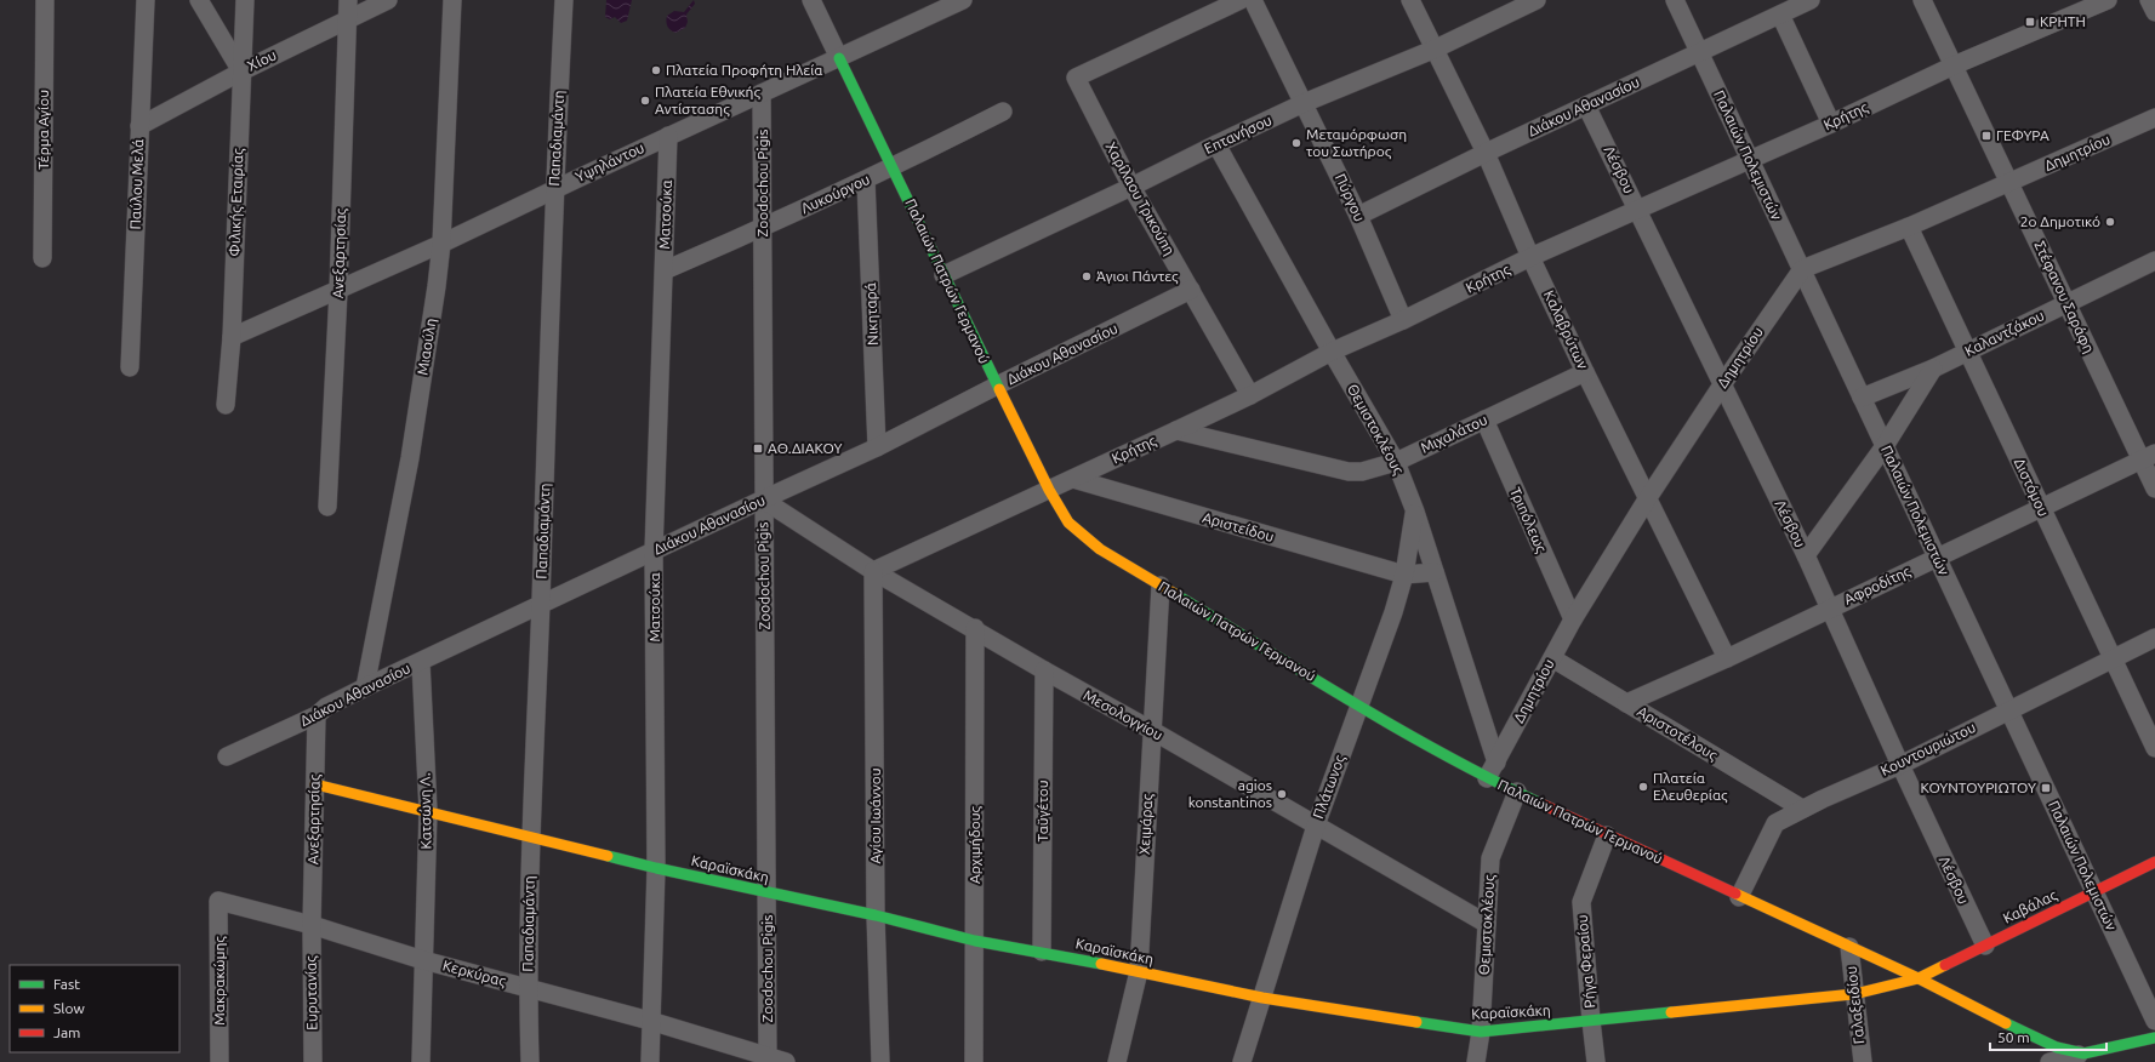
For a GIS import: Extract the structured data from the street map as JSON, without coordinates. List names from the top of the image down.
{
  "streets": {
    "street": [
      "Χίου",
      "Διάκου Αθανασίου",
      "Κρήτης",
      "Τέρμα Αγίου",
      "Επτανήσου",
      "Παπαδιαμάντη",
      "Δημητρίου",
      "Παλαιών Πολεμιστών",
      "Υψηλάντου",
      "Λέσβου",
      "Zoodochou Pigis",
      "Παύλου Μελά",
      "Λυκούργου",
      "Πύργου",
      "Χαρίλαου Τρικούπη",
      "Φιλικής Εταιρίας",
      "Ματσούκα",
      "Ανεξαρτησίας",
      "Παλαιών Πατρών Γερμανού",
      "Στέφανου Σαράφη",
      "Νικηταρά",
      "Καλαβρύτων",
      "Καλαντζάκου",
      "Μιαούλη",
      "Θεμιστοκλέους",
      "Μιχαλάτου",
      "Διστόμου",
      "Τριπόλεως",
      "Αριστείδου",
      "Αφροδίτης",
      "Μεσολογγίου",
      "Αριστοτέλους",
      "Κουντουριώτου",
      "Πλάτωνος",
      "Κατσώνη Λ.",
      "Ταϋγέτου",
      "Αγίου Ιωάννου",
      "Χειμάρας",
      "Αρχιμήδους",
      "Καραϊσκάκη",
      "Καβάλας",
      "Ρήγα Φεραίου",
      "Κερκύρας",
      "Μακρακώμης",
      "Ευρυτανίας",
      "Γαλαξειδίου"
    ]
  },
  "crossings": [
    ["Χίου", "Παύλου Μελά"],
    ["Χίου", "Φιλικής Εταιρίας"],
    ["Χίου", "Ανεξαρτησίας"],
    ["Διάκου Αθανασίου", "Παπαδιαμάντη"],
    ["Διάκου Αθανασίου", "Παλαιών Πολεμιστών"],
    ["Διάκου Αθανασίου", "Λέσβου"],
    ["Διάκου Αθανασίου", "Zoodochou Pigis"],
    ["Διάκου Αθανασίου", "Πύργου"],
    ["Διάκου Αθανασίου", "Χαρίλαου Τρικούπη"],
    ["Διάκου Αθανασίου", "Ματσούκα"],
    ["Διάκου Αθανασίου", "Ανεξαρτησίας"],
    ["Διάκου Αθανασίου", "Παλαιών Πατρών Γερμανού"],
    ["Διάκου Αθανασίου", "Νικηταρά"],
    ["Διάκου Αθανασίου", "Καλαβρύτων"],
    ["Διάκου Αθανασίου", "Μιαούλη"],
    ["Διάκου Αθανασίου", "Μεσολογγίου"],
    ["Διάκου Αθανασίου", "Κατσώνη Λ."],
    ["Κρήτης", "Παλαιών Πολεμιστών"],
    ["Κρήτης", "Λέσβου"],
    ["Κρήτης", "Πύργου"],
    ["Κρήτης", "Χαρίλαου Τρικούπη"],
    ["Κρήτης", "Παλαιών Πατρών Γερμανού"],
    ["Κρήτης", "Στέφανου Σαράφη"],
    ["Κρήτης", "Καλαβρύτων"],
    ["Κρήτης", "Θεμιστοκλέους"],
    ["Κρήτης", "Μιχαλάτου"],
    ["Κρήτης", "Αριστείδου"],
    ["Κρήτης", "Μεσολογγίου"],
    ["Κρήτης", "Αγίου Ιωάννου"],
    ["Επτανήσου", "Πύργου"],
    ["Επτανήσου", "Χαρίλαου Τρικούπη"],
    ["Επτανήσου", "Παλαιών Πατρών Γερμανού"],
    ["Επτανήσου", "Καλαβρύτων"],
    ["Επτανήσου", "Θεμιστοκλέους"],
    ["Παπαδιαμάντη", "Υψηλάντου"],
    ["Παπαδιαμάντη", "Καραϊσκάκη"],
    ["Παπαδιαμάντη", "Κερκύρας"],
    ["Δημητρίου", "Παλαιών Πολεμιστών"],
    ["Δημητρίου", "Λέσβου"],
    ["Δημητρίου", "Παλαιών Πατρών Γερμανού"],
    ["Δημητρίου", "Στέφανου Σαράφη"],
    ["Δημητρίου", "Καλαβρύτων"],
    ["Δημητρίου", "Θεμιστοκλέους"],
    ["Δημητρίου", "Διστόμου"],
    ["Δημητρίου", "Τριπόλεως"],
    ["Δημητρίου", "Αριστοτέλους"],
    ["Παλαιών Πολεμιστών", "Καλαντζάκου"],
    ["Παλαιών Πολεμιστών", "Αφροδίτης"],
    ["Παλαιών Πολεμιστών", "Κουντουριώτου"],
    ["Παλαιών Πολεμιστών", "Καβάλας"],
    ["Υψηλάντου", "Zoodochou Pigis"],
    ["Υψηλάντου", "Φιλικής Εταιρίας"],
    ["Υψηλάντου", "Ματσούκα"],
    ["Υψηλάντου", "Ανεξαρτησίας"],
    ["Υψηλάντου", "Παλαιών Πατρών Γερμανού"],
    ["Υψηλάντου", "Μιαούλη"],
    ["Λέσβου", "Αφροδίτης"],
    ["Λέσβου", "Κουντουριώτου"],
    ["Λέσβου", "Καβάλας"],
    ["Zoodochou Pigis", "Λυκούργου"],
    ["Zoodochou Pigis", "Μεσολογγίου"],
    ["Zoodochou Pigis", "Καραϊσκάκη"],
    ["Zoodochou Pigis", "Κερκύρας"],
    ["Λυκούργου", "Ματσούκα"],
    ["Λυκούργου", "Παλαιών Πατρών Γερμανού"],
    ["Λυκούργου", "Νικηταρά"],
    ["Ματσούκα", "Καραϊσκάκη"],
    ["Ματσούκα", "Κερκύρας"],
    ["Ανεξαρτησίας", "Καραϊσκάκη"],
    ["Ανεξαρτησίας", "Κερκύρας"],
    ["Ανεξαρτησίας", "Ευρυτανίας"],
    ["Παλαιών Πατρών Γερμανού", "Θεμιστοκλέους"],
    ["Παλαιών Πατρών Γερμανού", "Αριστείδου"],
    ["Παλαιών Πατρών Γερμανού", "Κουντουριώτου"],
    ["Παλαιών Πατρών Γερμανού", "Πλάτωνος"],
    ["Παλαιών Πατρών Γερμανού", "Χειμάρας"],
    ["Παλαιών Πατρών Γερμανού", "Καραϊσκάκη"],
    ["Παλαιών Πατρών Γερμανού", "Καβάλας"],
    ["Παλαιών Πατρών Γερμανού", "Ρήγα Φεραίου"],
    ["Παλαιών Πατρών Γερμανού", "Γαλαξειδίου"],
    ["Στέφανου Σαράφη", "Καλαντζάκου"],
    ["Στέφανου Σαράφη", "Αφροδίτης"],
    ["Καλαβρύτων", "Μιχαλάτου"],
    ["Καλαβρύτων", "Αφροδίτης"],
    ["Καλαντζάκου", "Διστόμου"],
    ["Θεμιστοκλέους", "Μιχαλάτου"],
    ["Θεμιστοκλέους", "Μεσολογγίου"],
    ["Θεμιστοκλέους", "Πλάτωνος"],
    ["Θεμιστοκλέους", "Καραϊσκάκη"],
    ["Μιχαλάτου", "Τριπόλεως"],
    ["Διστόμου", "Αφροδίτης"],
    ["Διστόμου", "Κουντουριώτου"],
    ["Αριστείδου", "Πλάτωνος"],
    ["Αφροδίτης", "Αριστοτέλους"],
    ["Μεσολογγίου", "Πλάτωνος"],
    ["Μεσολογγίου", "Ταϋγέτου"],
    ["Μεσολογγίου", "Αγίου Ιωάννου"],
    ["Μεσολογγίου", "Χειμάρας"],
    ["Μεσολογγίου", "Αρχιμήδους"],
    ["Αριστοτέλους", "Κουντουριώτου"],
    ["Πλάτωνος", "Καραϊσκάκη"],
    ["Κατσώνη Λ.", "Καραϊσκάκη"],
    ["Κατσώνη Λ.", "Κερκύρας"],
    ["Ταϋγέτου", "Καραϊσκάκη"],
    ["Αγίου Ιωάννου", "Καραϊσκάκη"],
    ["Χειμάρας", "Καραϊσκάκη"],
    ["Αρχιμήδους", "Καραϊσκάκη"],
    ["Καραϊσκάκη", "Καβάλας"],
    ["Καραϊσκάκη", "Ρήγα Φεραίου"],
    ["Καραϊσκάκη", "Γαλαξειδίου"],
    ["Κερκύρας", "Μακρακώμης"],
    ["Κερκύρας", "Ευρυτανίας"]
  ],
  "places": {
    "transit": [
      "ΚΡΗΤΗ",
      "ΓΕΦΥΡΑ",
      "ΑΘ.ΔΙΑΚΟΥ",
      "ΚΟΥΝΤΟΥΡΙΩΤΟΥ"
    ],
    "other": [
      "Πλατεία Προφήτη Ηλεία",
      "Πλατεία Εθνικής Αντίστασης",
      "Μεταμόρφωση του Σωτήρος",
      "2ο Δημοτικό",
      "Άγιοι Πάντες",
      "Πλατεία Ελευθερίας",
      "agios konstantinos"
    ]
  },
  "legend": ["Fast", "Slow", "Jam"],
  "scale_bar": "50 m"
}
